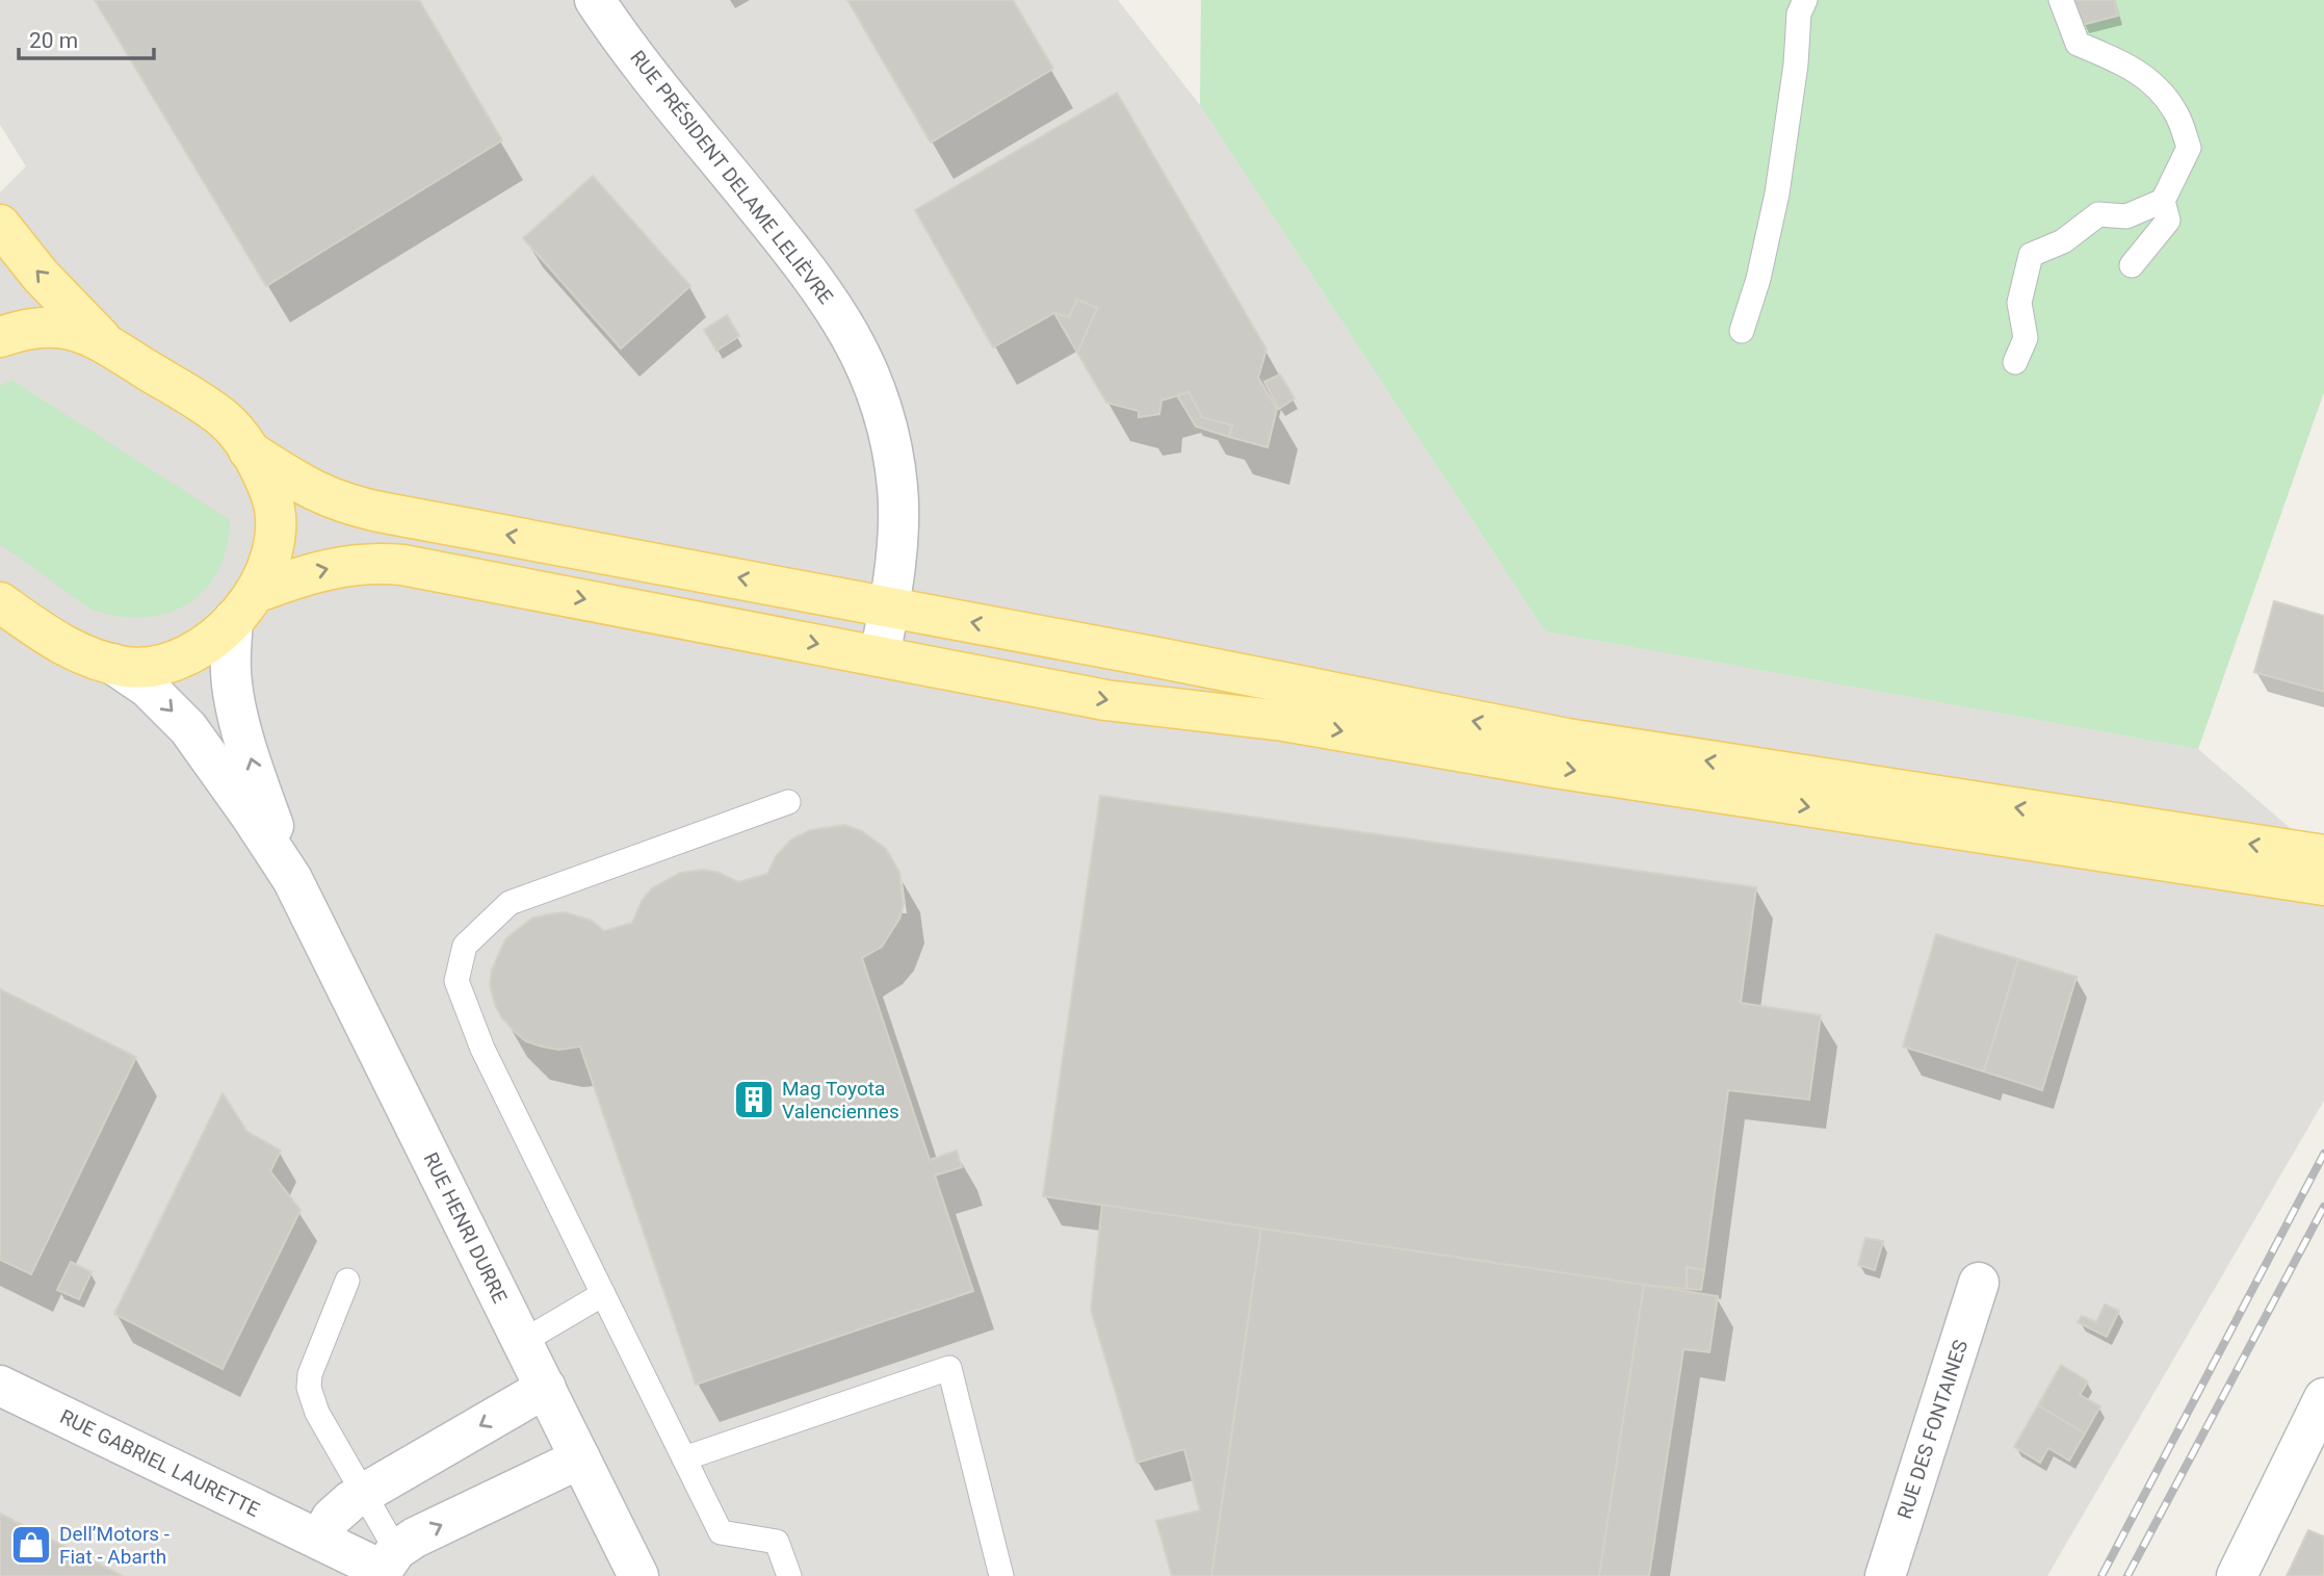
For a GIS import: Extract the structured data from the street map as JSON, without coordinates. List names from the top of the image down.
{
  "streets": {
    "street": [
      "RUE PRÉSIDENT DELAME LELIÈVRE",
      "RUE HENRI DURRE",
      "RUE DES FONTAINES",
      "RUE GABRIEL LAURETTE"
    ]
  },
  "places": {
    "building": ["Mag Toyota Valenciennes"],
    "shop": ["Dell’Motors - Fiat - Abarth"]
  },
  "scale_bar": "20 m"
}
